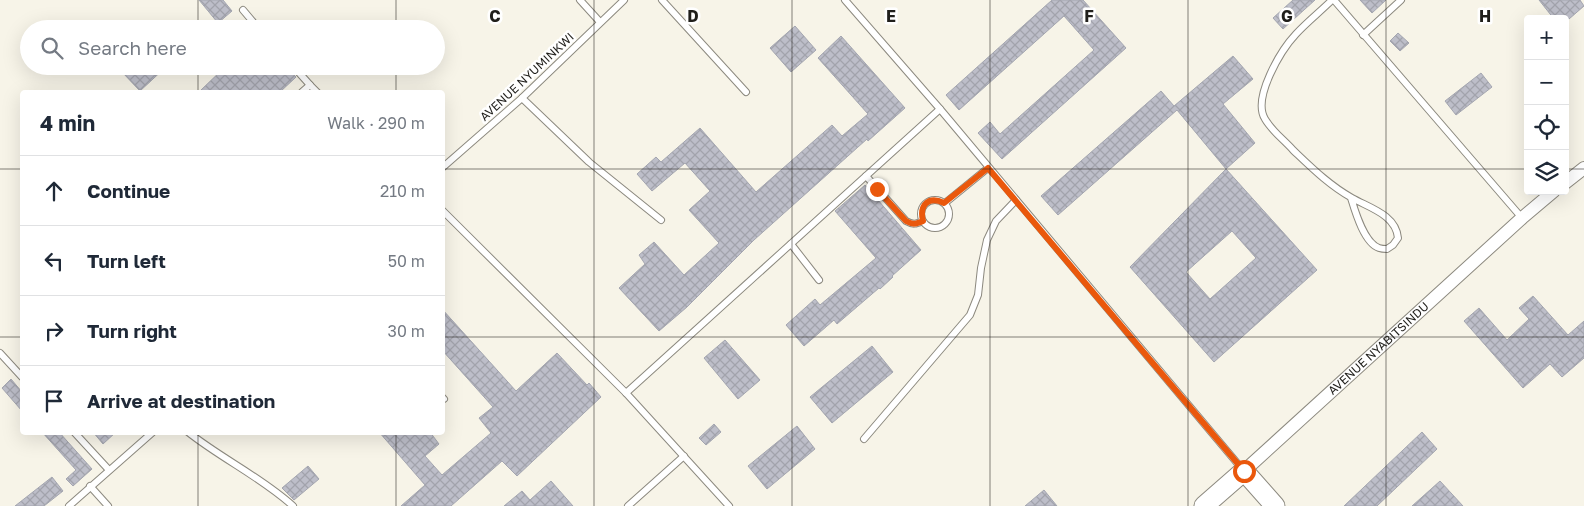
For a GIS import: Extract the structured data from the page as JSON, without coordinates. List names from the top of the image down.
{
  "streets": {
    "street": ["AVENUE NYABITSINDU"],
    "lane": ["AVENUE NYUMINKWI"]
  },
  "page": {
    "map_buttons": ["+", "−"],
    "search": "Search here",
    "heading": ["4 min", "Walk · 290 m"],
    "list": [
      ["Continue", "210 m"],
      ["Turn left", "50 m"],
      ["Turn right", "30 m"],
      "Arrive at destination"
    ]
  },
  "grid": {
    "columns": [
      "C",
      "D",
      "E",
      "F",
      "G",
      "H"
    ]
  }
}
